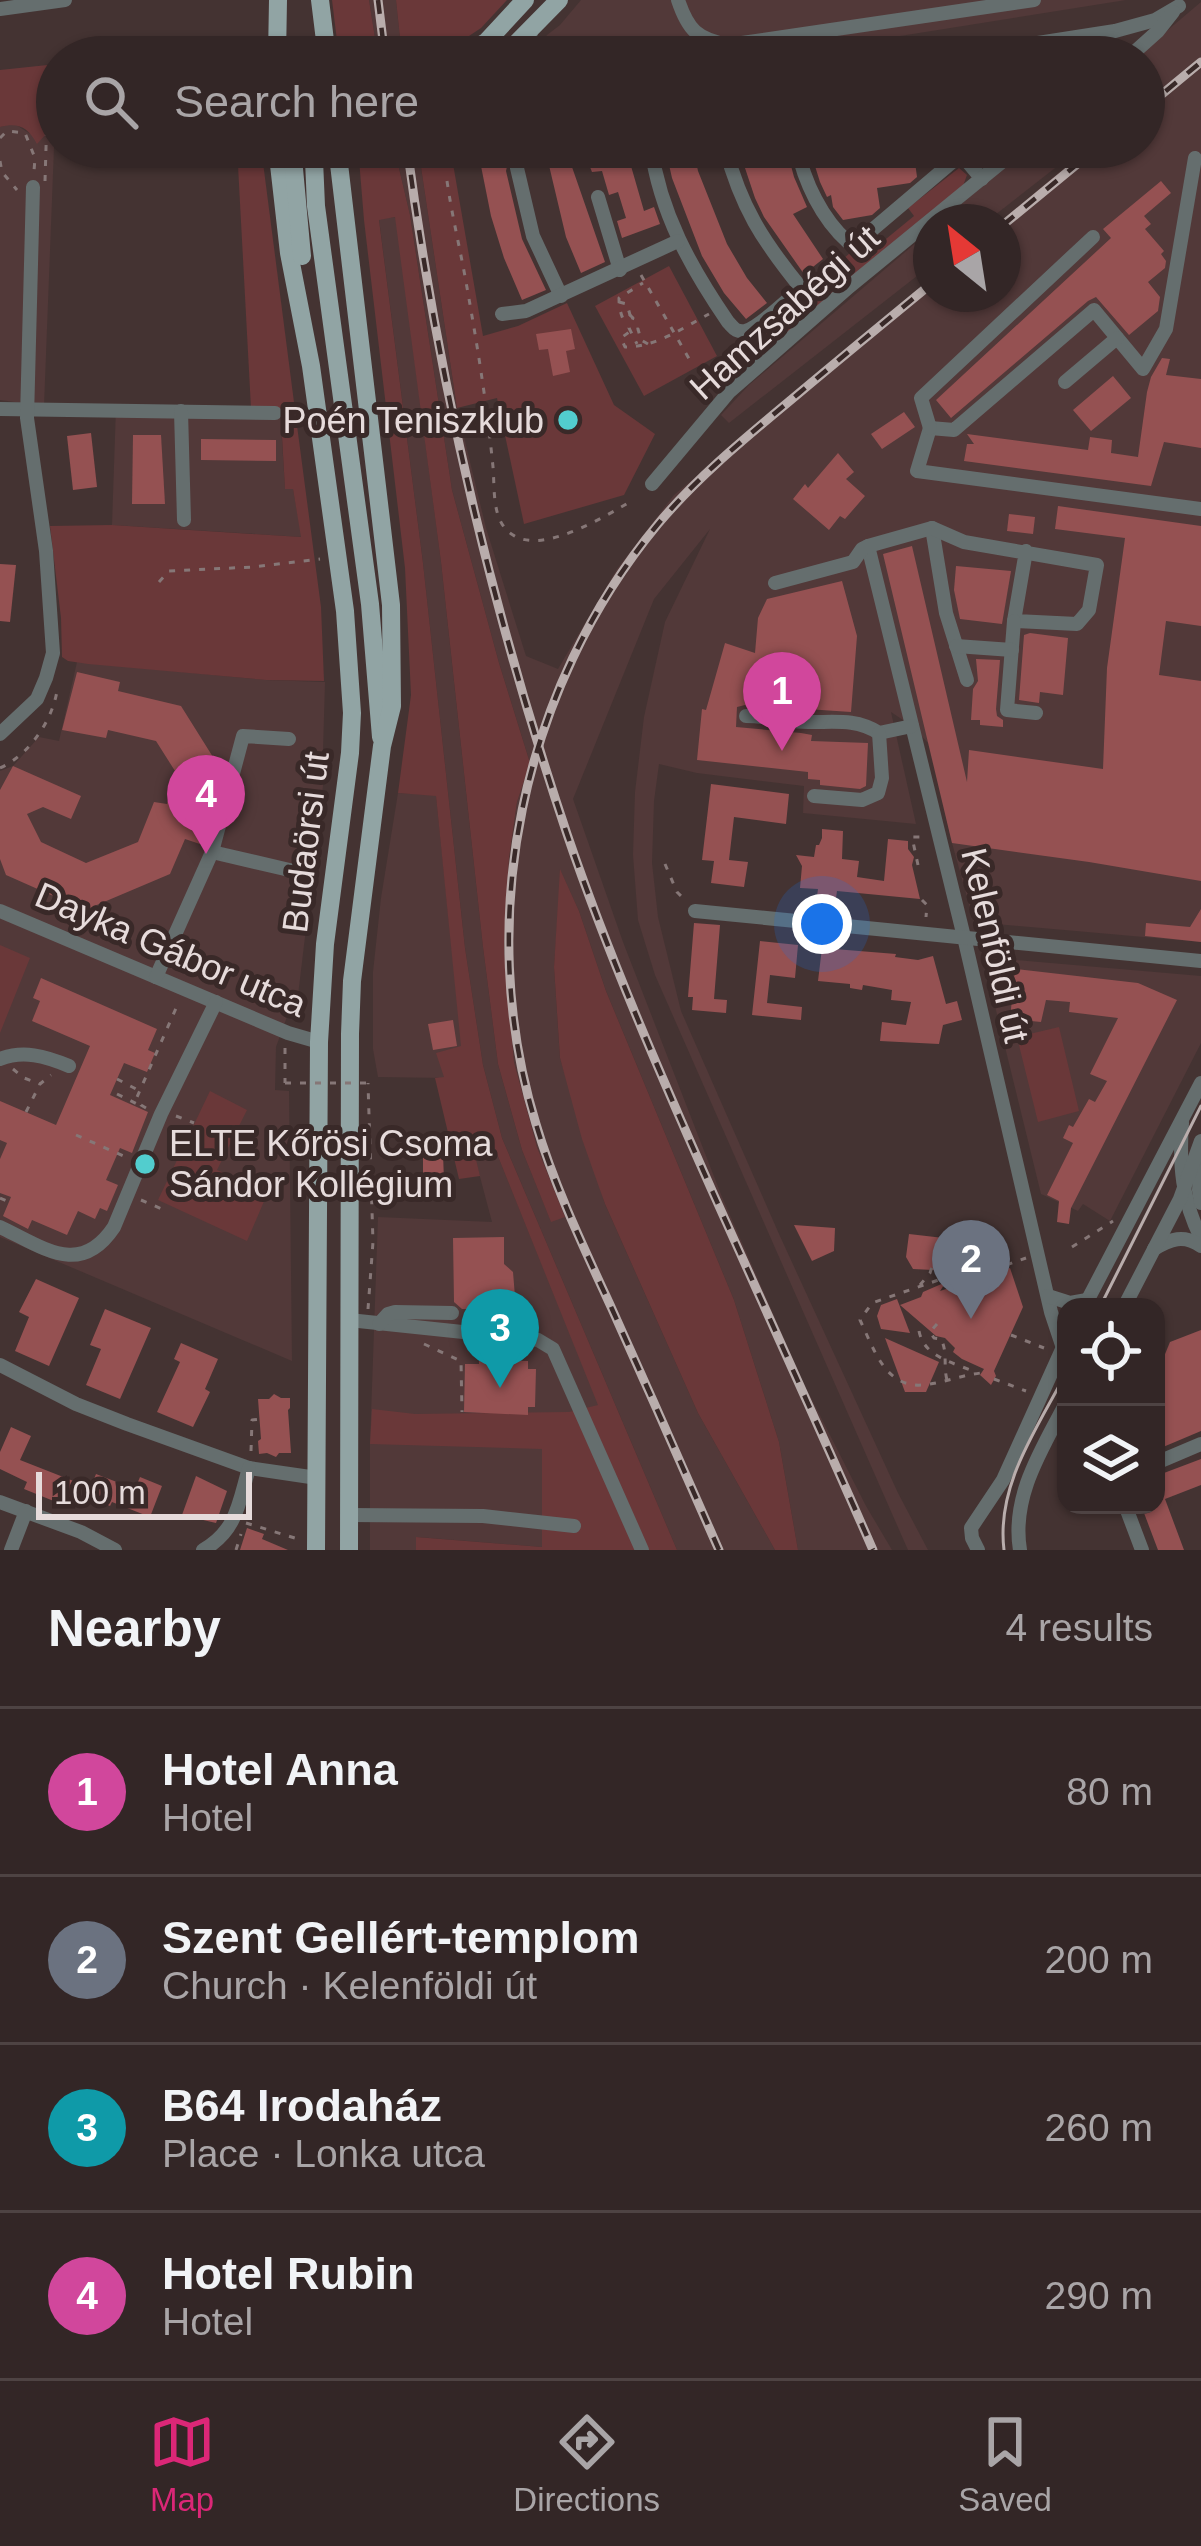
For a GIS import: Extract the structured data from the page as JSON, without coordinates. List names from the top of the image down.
{
  "streets": {
    "main road": ["Budaörsi út"],
    "street": ["Hamzsabégi út", "Kelenföldi út", "Dayka Gábor utca"]
  },
  "crossings": [
    ["Budaörsi út", "Dayka Gábor utca"]
  ],
  "places": ["Poén Teniszklub", "ELTE Kőrösi Csoma Sándor Kollégium"],
  "scale_bar": "100 m",
  "north": "top left",
  "page": {
    "search": "Search here",
    "pins": [
      "1",
      "4",
      "2",
      "3"
    ],
    "scale": "100 m",
    "heading": ["Nearby", "4 results"],
    "list": [
      {
        "mark": "1",
        "name": "Hotel Anna",
        "note": "Hotel",
        "value": "80 m"
      },
      {
        "mark": "2",
        "name": "Szent Gellért-templom",
        "note": "Church · Kelenföldi út",
        "value": "200 m"
      },
      {
        "mark": "3",
        "name": "B64 Irodaház",
        "note": "Place · Lonka utca",
        "value": "260 m"
      },
      {
        "mark": "4",
        "name": "Hotel Rubin",
        "note": "Hotel",
        "value": "290 m"
      }
    ],
    "nav": ["Map", "Directions", "Saved"]
  }
}
